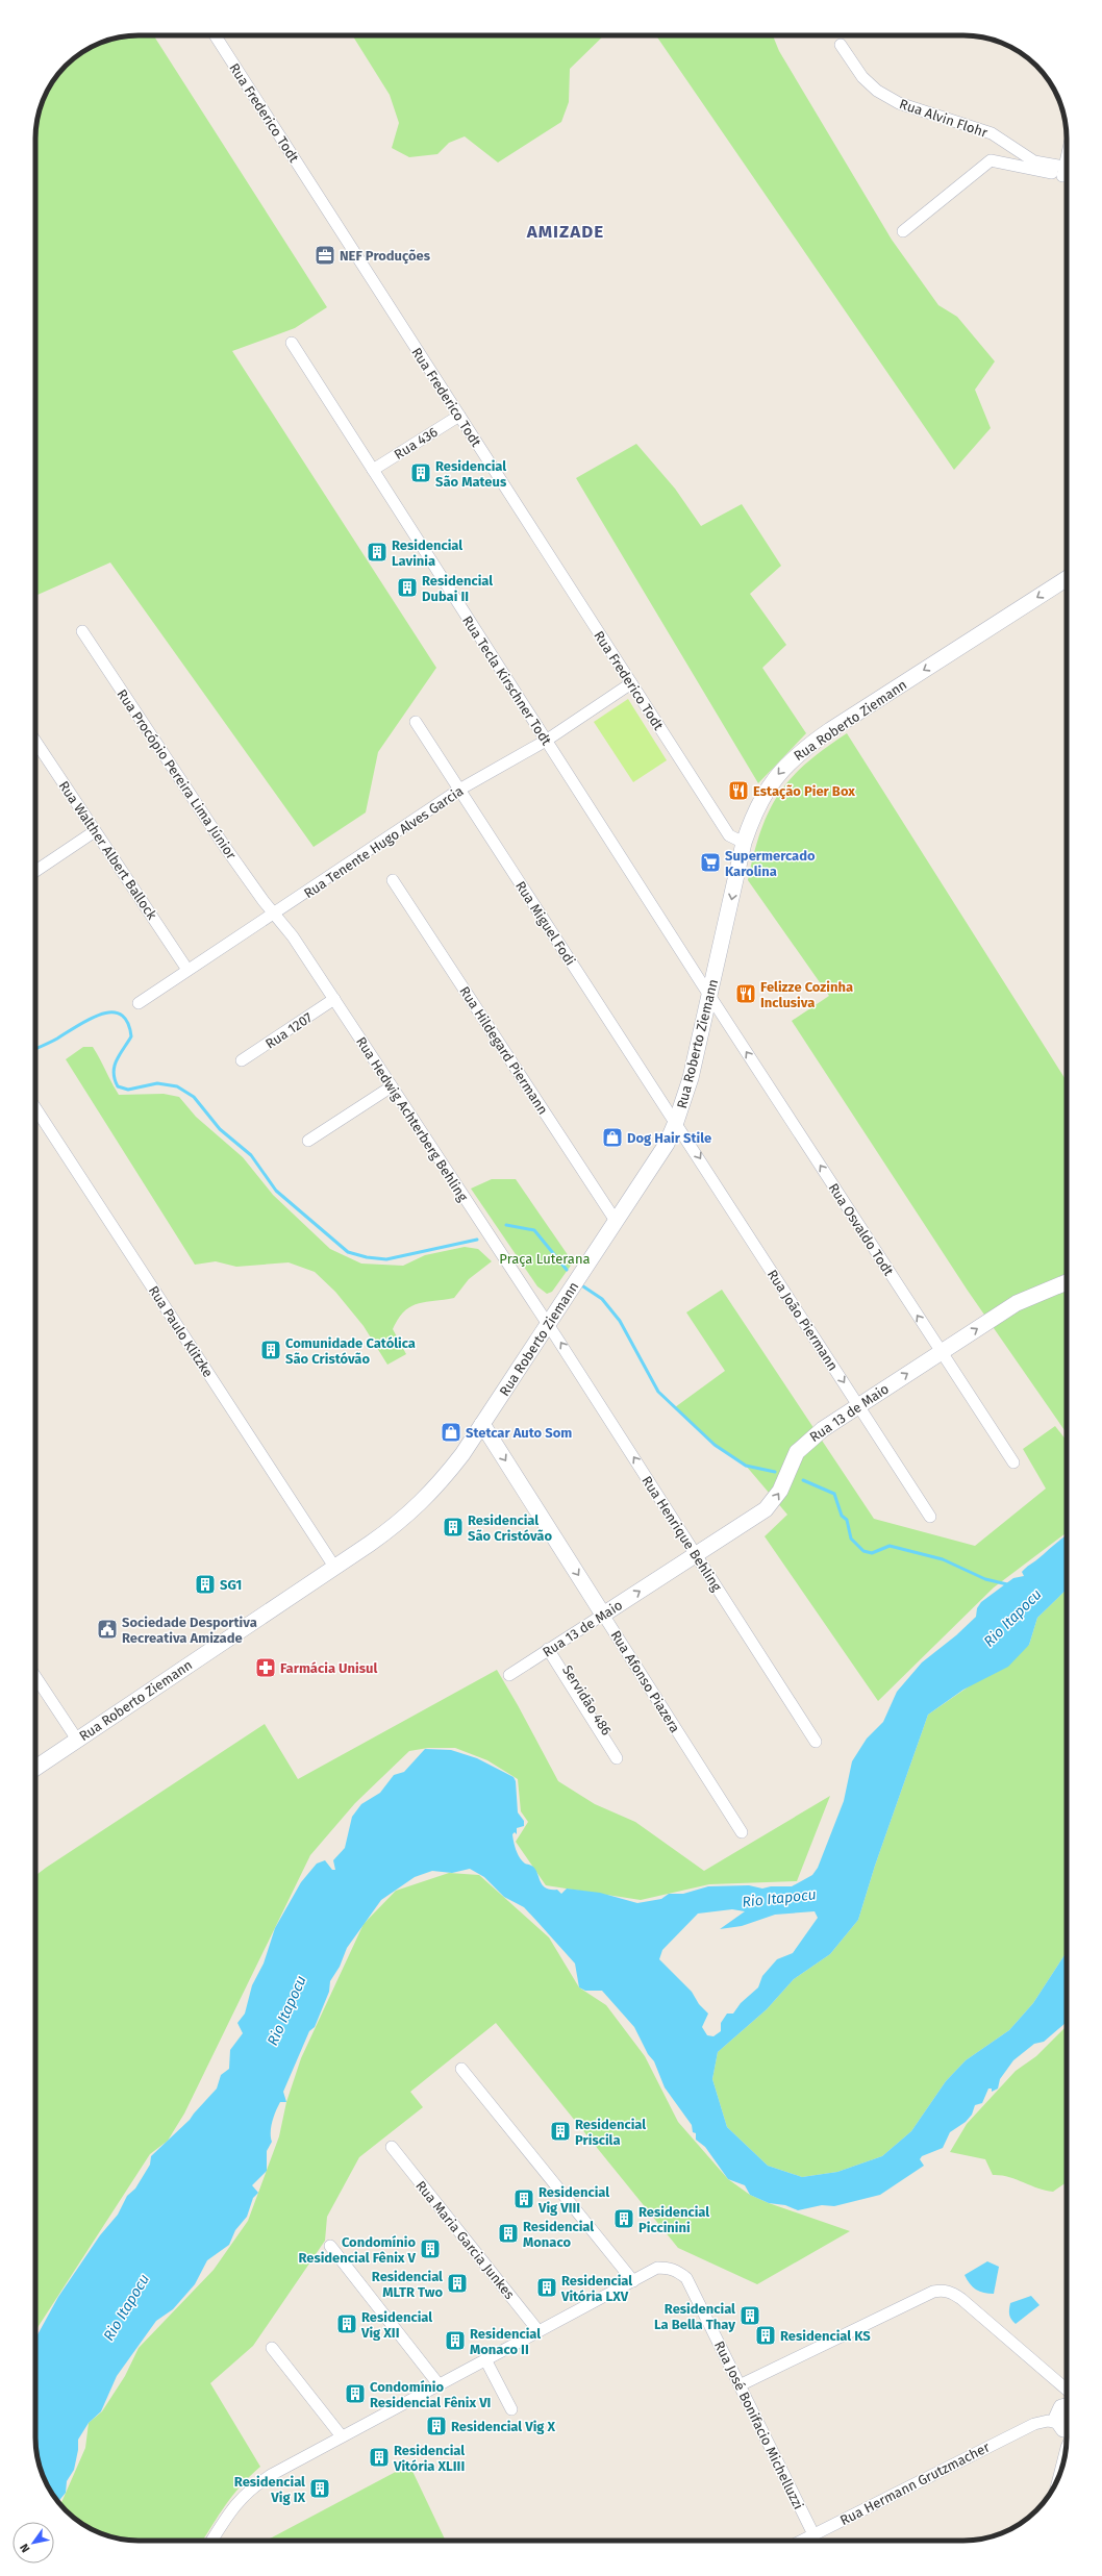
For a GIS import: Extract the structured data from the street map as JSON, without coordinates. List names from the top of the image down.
{
  "streets": {
    "main road": ["Rua Roberto Ziemann", "Rua 13 de Maio", "Rua Afonso Piazera"],
    "street": [
      "Rua Frederico Todt",
      "Rua Alvin Flohr",
      "Rua 436",
      "Rua Tecla Kirschner Todt",
      "Rua Procópio Pereira Lima Júnior",
      "Rua Tenente Hugo Alves Garcia",
      "Rua Walther Albert Ballock",
      "Rua Miguel Fodi",
      "Rua 1207",
      "Rua Hildegard Piermann",
      "Rua Hedwig Achterberg Behling",
      "Rua Osvaldo Todt",
      "Rua João Piermann",
      "Rua Paulo Klitzke",
      "Rua Henrique Behling",
      "Rua Maria Garcia Junkes",
      "Rua José Bonifacio Michelluzzi",
      "Rua Hermann Grutzmacher"
    ]
  },
  "crossings": [
    ["Rua Frederico Todt", "Rua 436"],
    ["Rua Frederico Todt", "Rua Roberto Ziemann"],
    ["Rua Frederico Todt", "Rua Tenente Hugo Alves Garcia"],
    ["Rua 436", "Rua Tecla Kirschner Todt"],
    ["Rua Tecla Kirschner Todt", "Rua Roberto Ziemann"],
    ["Rua Tecla Kirschner Todt", "Rua Tenente Hugo Alves Garcia"],
    ["Rua Tecla Kirschner Todt", "Rua Osvaldo Todt"],
    ["Rua Roberto Ziemann", "Rua Miguel Fodi"],
    ["Rua Roberto Ziemann", "Rua Hildegard Piermann"],
    ["Rua Roberto Ziemann", "Rua Hedwig Achterberg Behling"],
    ["Rua Roberto Ziemann", "Rua Osvaldo Todt"],
    ["Rua Roberto Ziemann", "Rua João Piermann"],
    ["Rua Roberto Ziemann", "Rua Paulo Klitzke"],
    ["Rua Roberto Ziemann", "Rua Henrique Behling"],
    ["Rua Roberto Ziemann", "Rua Afonso Piazera"],
    ["Rua Procópio Pereira Lima Júnior", "Rua Tenente Hugo Alves Garcia"],
    ["Rua Procópio Pereira Lima Júnior", "Rua Hedwig Achterberg Behling"],
    ["Rua Tenente Hugo Alves Garcia", "Rua Walther Albert Ballock"],
    ["Rua Tenente Hugo Alves Garcia", "Rua Miguel Fodi"],
    ["Rua Tenente Hugo Alves Garcia", "Rua Hedwig Achterberg Behling"],
    ["Rua Miguel Fodi", "Rua João Piermann"],
    ["Rua 1207", "Rua Hedwig Achterberg Behling"],
    ["Rua Hedwig Achterberg Behling", "Rua Henrique Behling"],
    ["Rua Osvaldo Todt", "Rua 13 de Maio"],
    ["Rua João Piermann", "Rua 13 de Maio"],
    ["Rua 13 de Maio", "Rua Henrique Behling"],
    ["Rua 13 de Maio", "Rua Afonso Piazera"],
    ["Rua José Bonifacio Michelluzzi", "Rua Hermann Grutzmacher"]
  ],
  "one_way": [
    "Rua Osvaldo Todt",
    "Rua João Piermann",
    "Rua 13 de Maio",
    "Rua Henrique Behling",
    "Rua Afonso Piazera"
  ],
  "districts": ["AMIZADE"],
  "water": ["Rio Itapocu"],
  "parks": ["Praça Luterana"],
  "places": {
    "office": ["NEF Produções"],
    "building": [
      "Residencial São Mateus",
      "Residencial Lavinia",
      "Residencial Dubai II",
      "Comunidade Católica São Cristóvão",
      "Residencial São Cristóvão",
      "SG1",
      "Residencial Priscila",
      "Residencial Vig VIII",
      "Residencial Piccinini",
      "Residencial Monaco",
      "Condomínio Residencial Fênix V",
      "Residencial MLTR Two",
      "Residencial Vitória LXV",
      "Residencial La Bella Thay",
      "Residencial Vig XII",
      "Residencial KS",
      "Residencial Monaco II",
      "Condomínio Residencial Fênix VI",
      "Residencial Vig X",
      "Residencial Vitória XLIII",
      "Residencial Vig IX"
    ],
    "restaurant": ["Estação Pier Box", "Felizze Cozinha Inclusiva"],
    "supermarket": ["Supermercado Karolina"],
    "shop": ["Dog Hair Stile", "Stetcar Auto Som"],
    "public building": ["Sociedade Desportiva Recreativa Amizade"],
    "pharmacy": ["Farmácia Unisul"]
  },
  "north": "bottom left"
}
